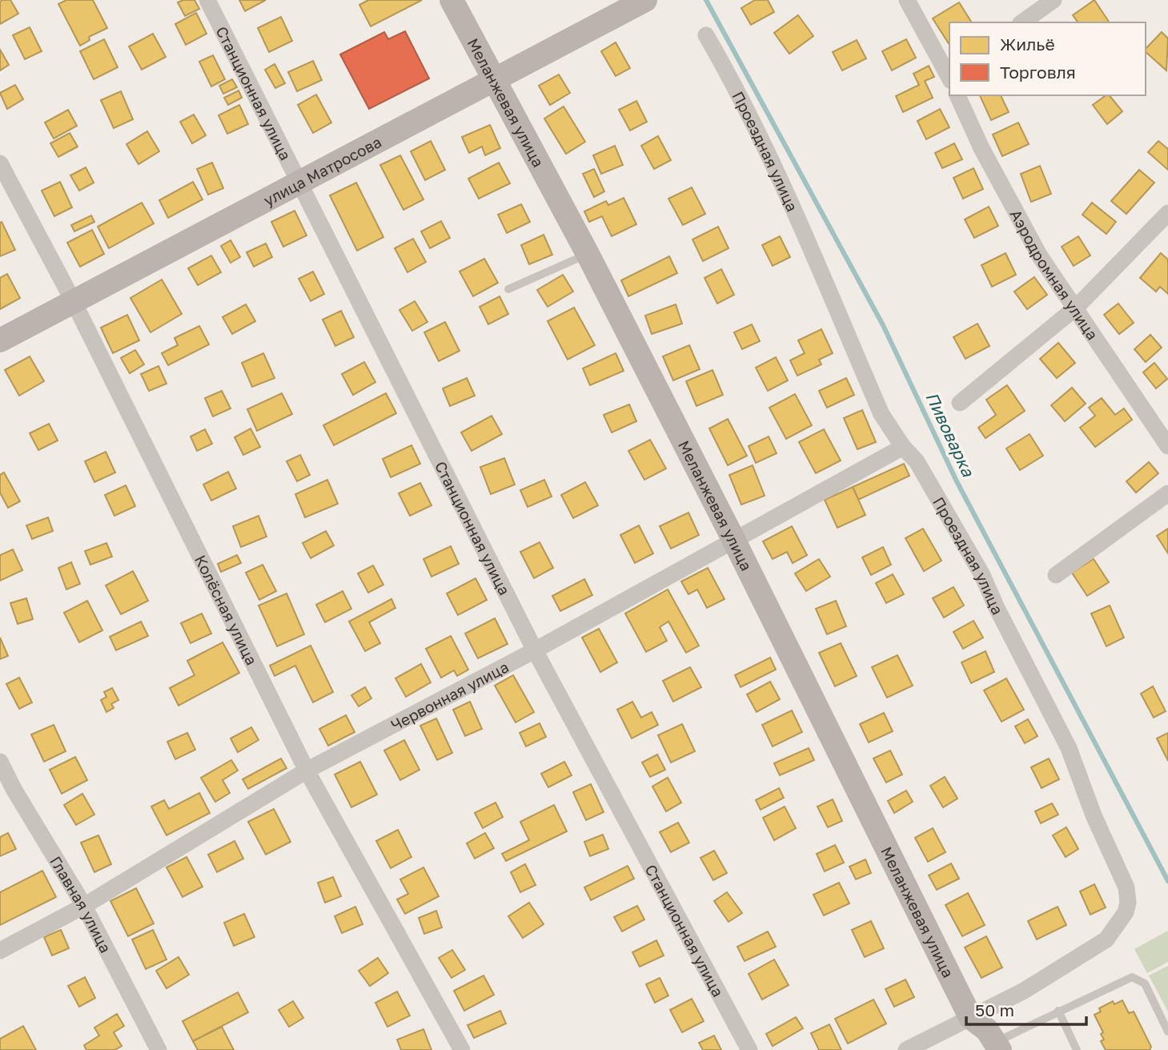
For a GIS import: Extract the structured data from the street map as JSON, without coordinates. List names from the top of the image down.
{
  "streets": {
    "street": [
      "Станционная улица",
      "Меланжевая улица",
      "Проездная улица",
      "улица Матросова",
      "Аэродромная улица",
      "Колёсная улица",
      "Червонная улица",
      "Главная улица"
    ]
  },
  "crossings": [
    ["Станционная улица", "улица Матросова"],
    ["Станционная улица", "Червонная улица"],
    ["Меланжевая улица", "Проездная улица"],
    ["Меланжевая улица", "улица Матросова"],
    ["Меланжевая улица", "Червонная улица"],
    ["Проездная улица", "Червонная улица"],
    ["улица Матросова", "Колёсная улица"],
    ["Колёсная улица", "Червонная улица"],
    ["Червонная улица", "Главная улица"]
  ],
  "water": ["Пивоварка"],
  "legend": ["Жильё", "Торговля"],
  "scale_bar": "50 m"
}
